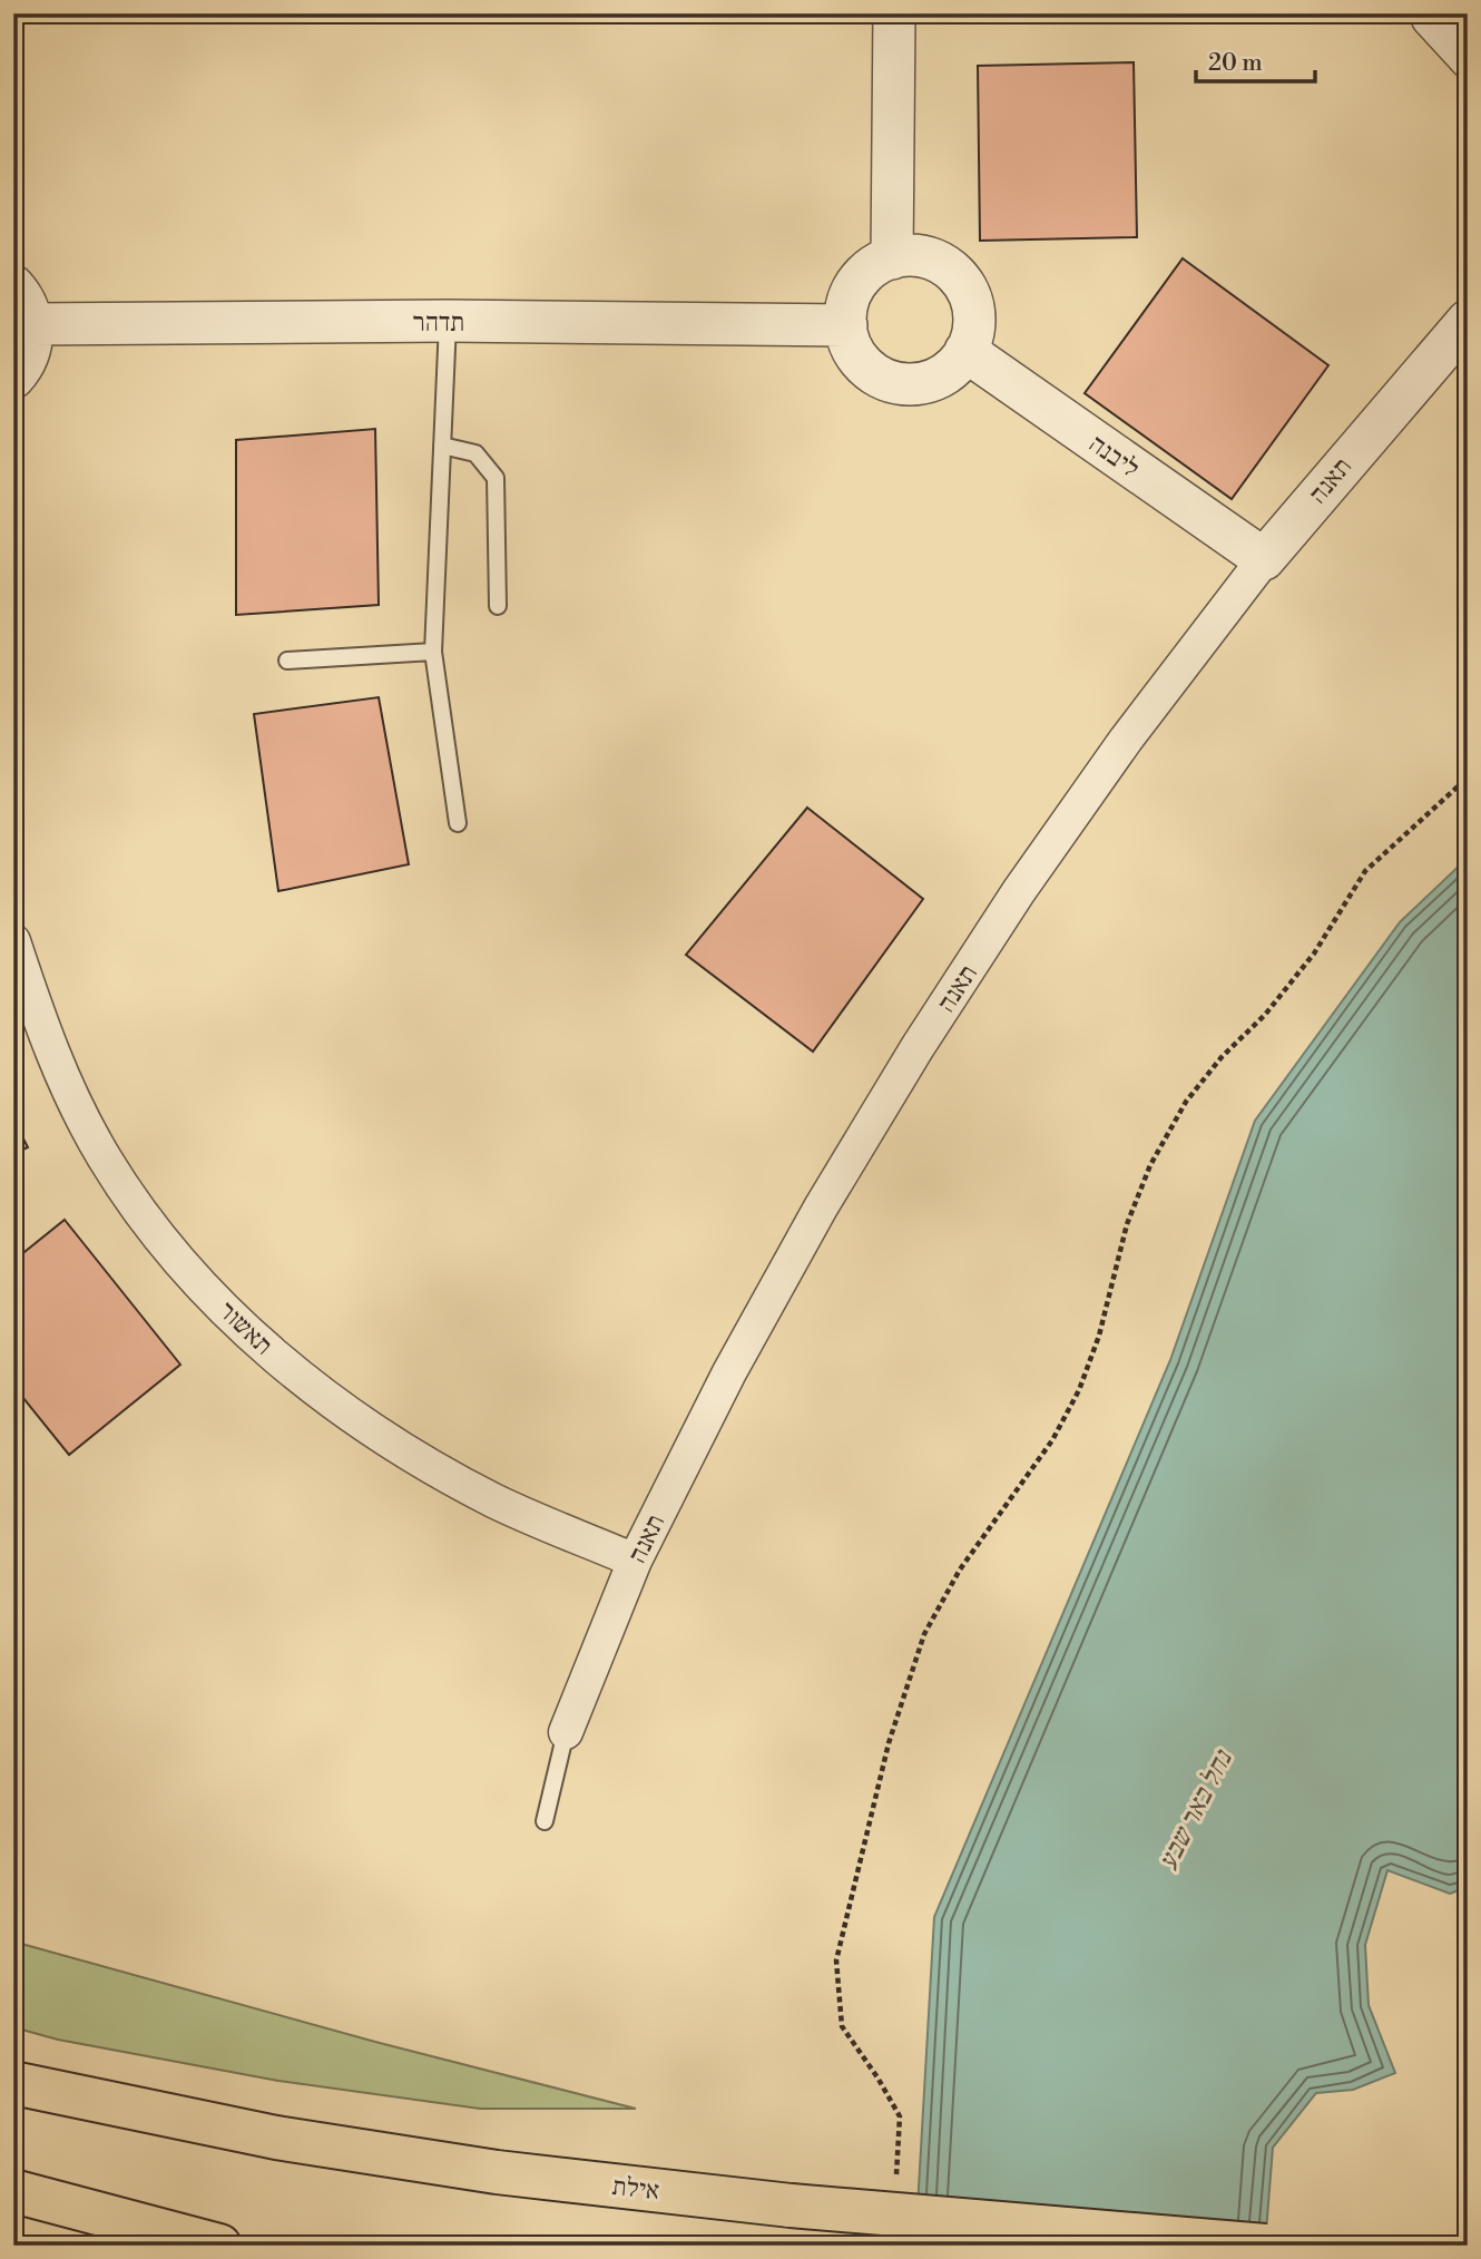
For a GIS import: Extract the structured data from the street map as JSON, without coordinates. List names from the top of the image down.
{
  "streets": {
    "highway": ["אילת"],
    "street": [
      "תדהר",
      "ליבנה",
      "תאנה",
      "תאשור"
    ]
  },
  "crossings": [
    ["תדהר", "ליבנה"],
    ["ליבנה", "תאנה"],
    ["תאנה", "תאשור"]
  ],
  "water": ["נחל באר שבע"],
  "scale_bar": "20 m"
}
